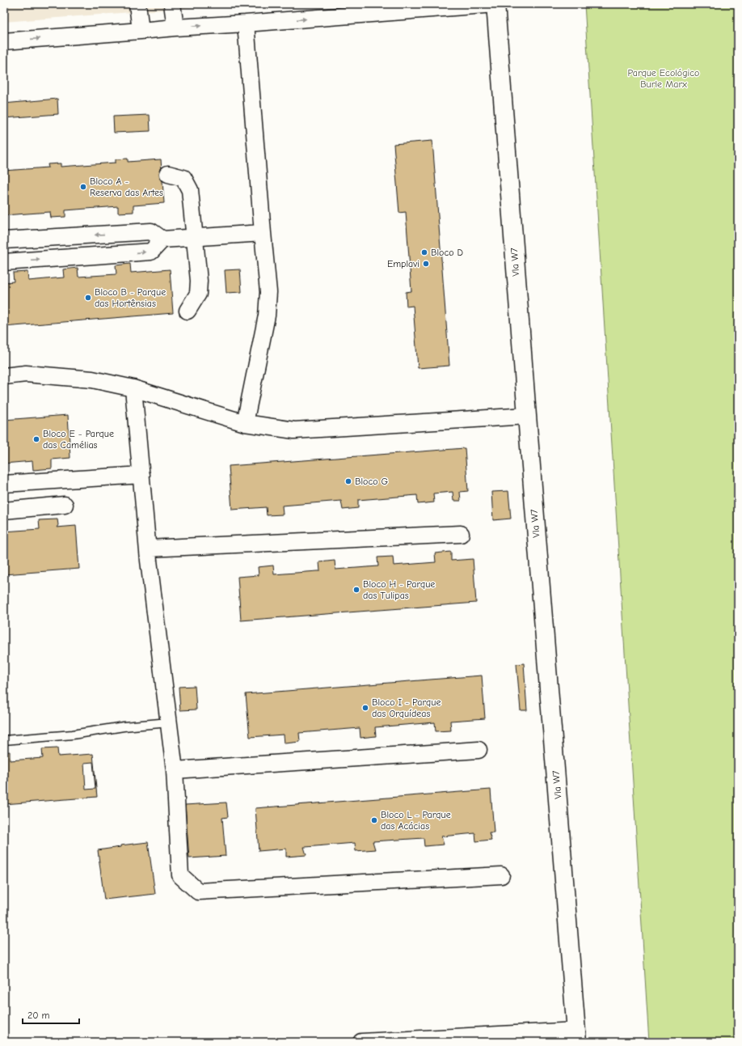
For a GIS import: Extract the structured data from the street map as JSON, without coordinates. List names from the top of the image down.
{
  "streets": {
    "main road": ["Vla W7"]
  },
  "parks": ["Parque Ecológico Burle Marx"],
  "places": [
    "Bloco A - Reserva das Artes",
    "Bloco D",
    "Emplavi",
    "Bloco B - Parque das Hortênsias",
    "Bloco E - Parque das Camélias",
    "Bloco G",
    "Bloco H - Parque das Tulipas",
    "Bloco I - Parque das Orquídeas",
    "Bloco L - Parque das Acácias"
  ],
  "scale_bar": "20 m"
}
